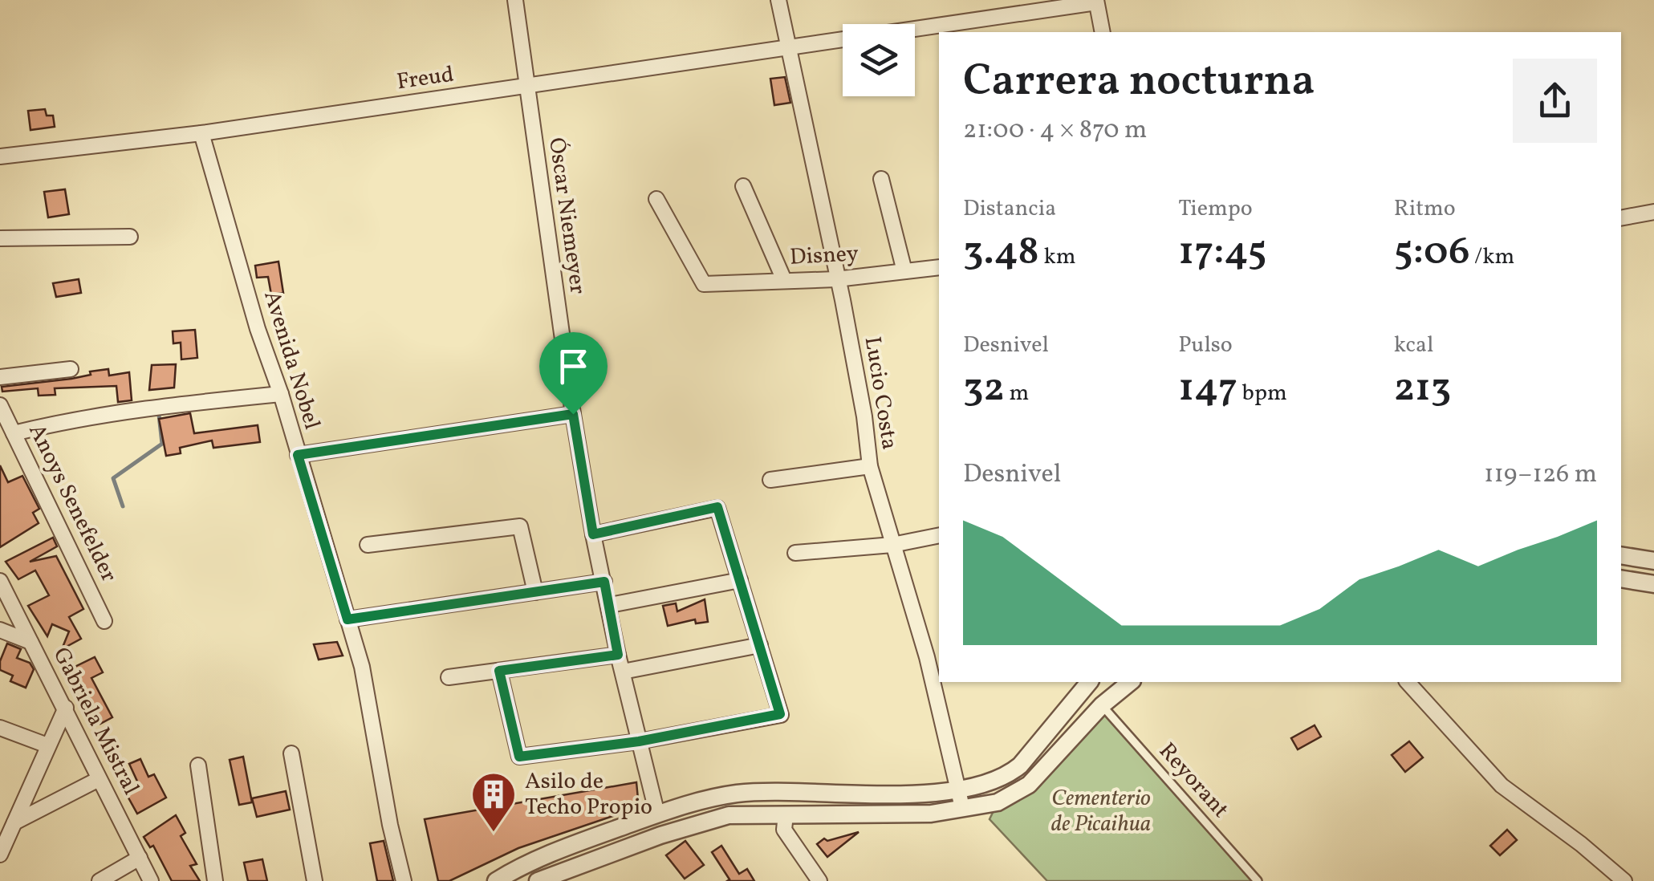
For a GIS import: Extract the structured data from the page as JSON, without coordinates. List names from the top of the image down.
{
  "streets": {
    "street": [
      "Freud",
      "Óscar Niemeyer",
      "Disney",
      "Avenida Nobel",
      "Lucio Costa",
      "Anoys Senefelder",
      "Gabriela Mistral"
    ],
    "lane": ["Reyorant"]
  },
  "crossings": [
    ["Freud", "Óscar Niemeyer"],
    ["Freud", "Avenida Nobel"],
    ["Freud", "Lucio Costa"],
    ["Disney", "Lucio Costa"]
  ],
  "parks": ["Cementerio de Picaihua"],
  "places": {
    "building": ["Asilo de Techo Propio"]
  },
  "page": {
    "heading": ["Carrera nocturna", "21:00 · 4 × 870 m"],
    "stats": [
      ["Distancia", "3.48 km"],
      ["Tiempo", "17:45"],
      ["Ritmo", "5:06 /km"],
      ["Desnivel", "32 m"],
      ["Pulso", "147 bpm"],
      ["kcal", "213"]
    ],
    "chart": ["Desnivel", "119–126 m"]
  }
}
